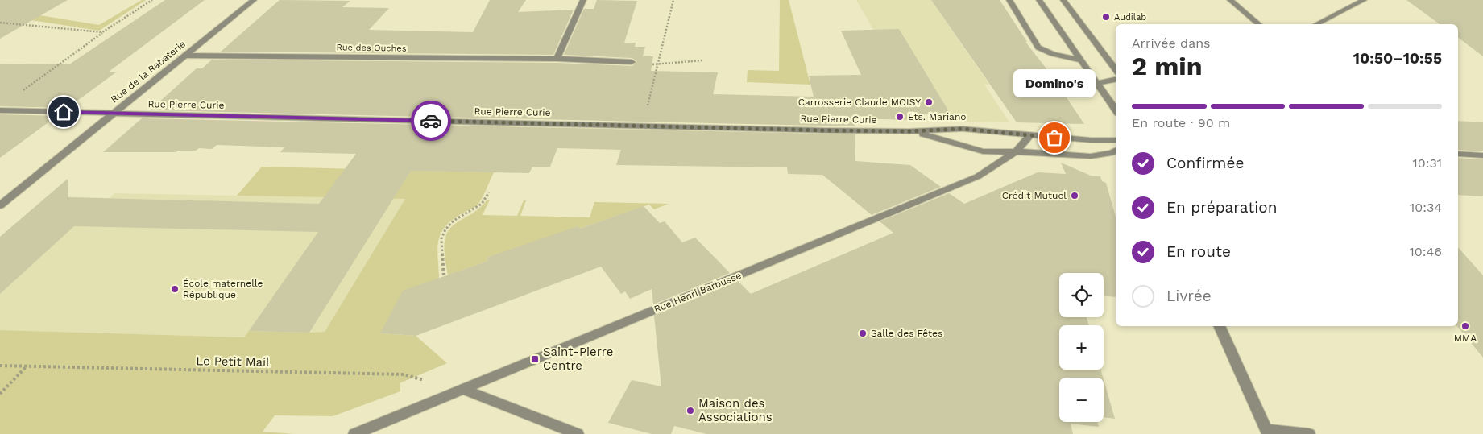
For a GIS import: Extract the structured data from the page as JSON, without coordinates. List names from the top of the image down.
{
  "streets": {
    "street": [
      "Rue des Ouches",
      "Rue de la Rabaterie",
      "Rue Pierre Curie",
      "Rue Henri Barbusse"
    ],
    "path": ["Le Petit Mail"]
  },
  "crossings": [
    ["Rue des Ouches", "Rue de la Rabaterie"],
    ["Rue de la Rabaterie", "Rue Pierre Curie"],
    ["Rue Pierre Curie", "Rue Henri Barbusse"]
  ],
  "places": {
    "other": [
      "Audilab",
      "Carrosserie Claude MOISY",
      "Ets. Mariano",
      "Domino's",
      "Crédit Mutuel",
      "École maternelle République",
      "MMA",
      "Salle des Fêtes",
      "Maison des Associations"
    ],
    "transit": ["Saint-Pierre Centre"]
  },
  "page": {
    "heading": ["2 min", "Arrivée dans", "10:50–10:55"],
    "bubble": "Domino's",
    "bar": "En route · 90 m",
    "list": [
      ["Confirmée", "10:31"],
      ["En préparation", "10:34"],
      ["En route", "10:46"],
      "Livrée"
    ],
    "map_buttons": ["+", "−"]
  }
}
